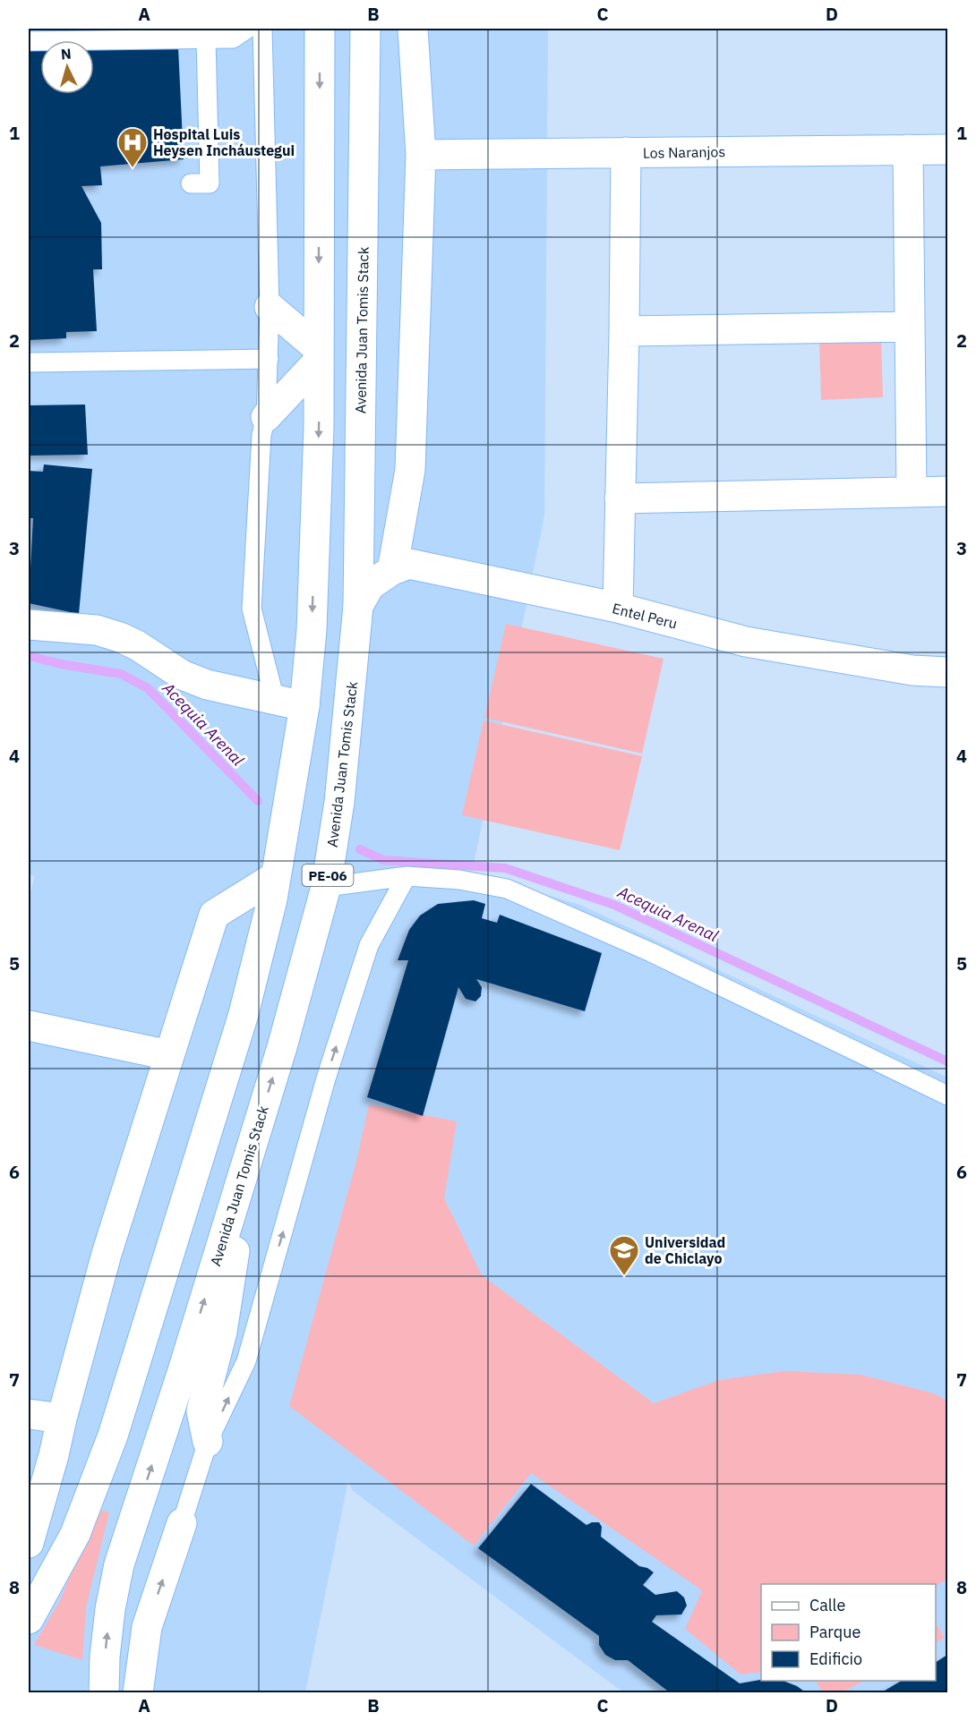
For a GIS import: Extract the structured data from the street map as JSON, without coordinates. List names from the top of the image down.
{
  "streets": {
    "street": [
      "Los Naranjos",
      "Avenida Juan Tomis Stack",
      "Entel Peru",
      "PE-06"
    ]
  },
  "crossings": [
    ["Avenida Juan Tomis Stack", "Entel Peru"]
  ],
  "water": ["Acequia Arenal"],
  "places": {
    "hospital": ["Hospital Luis Heysen Incháustegui"],
    "school or university": ["Universidad de Chiclayo"]
  },
  "legend": ["Calle", "Parque", "Edificio"],
  "north": "top",
  "grid": {
    "columns": [
      "A",
      "B",
      "C",
      "D"
    ],
    "rows": [
      "1",
      "2",
      "3",
      "4",
      "5",
      "6",
      "7",
      "8"
    ]
  }
}
